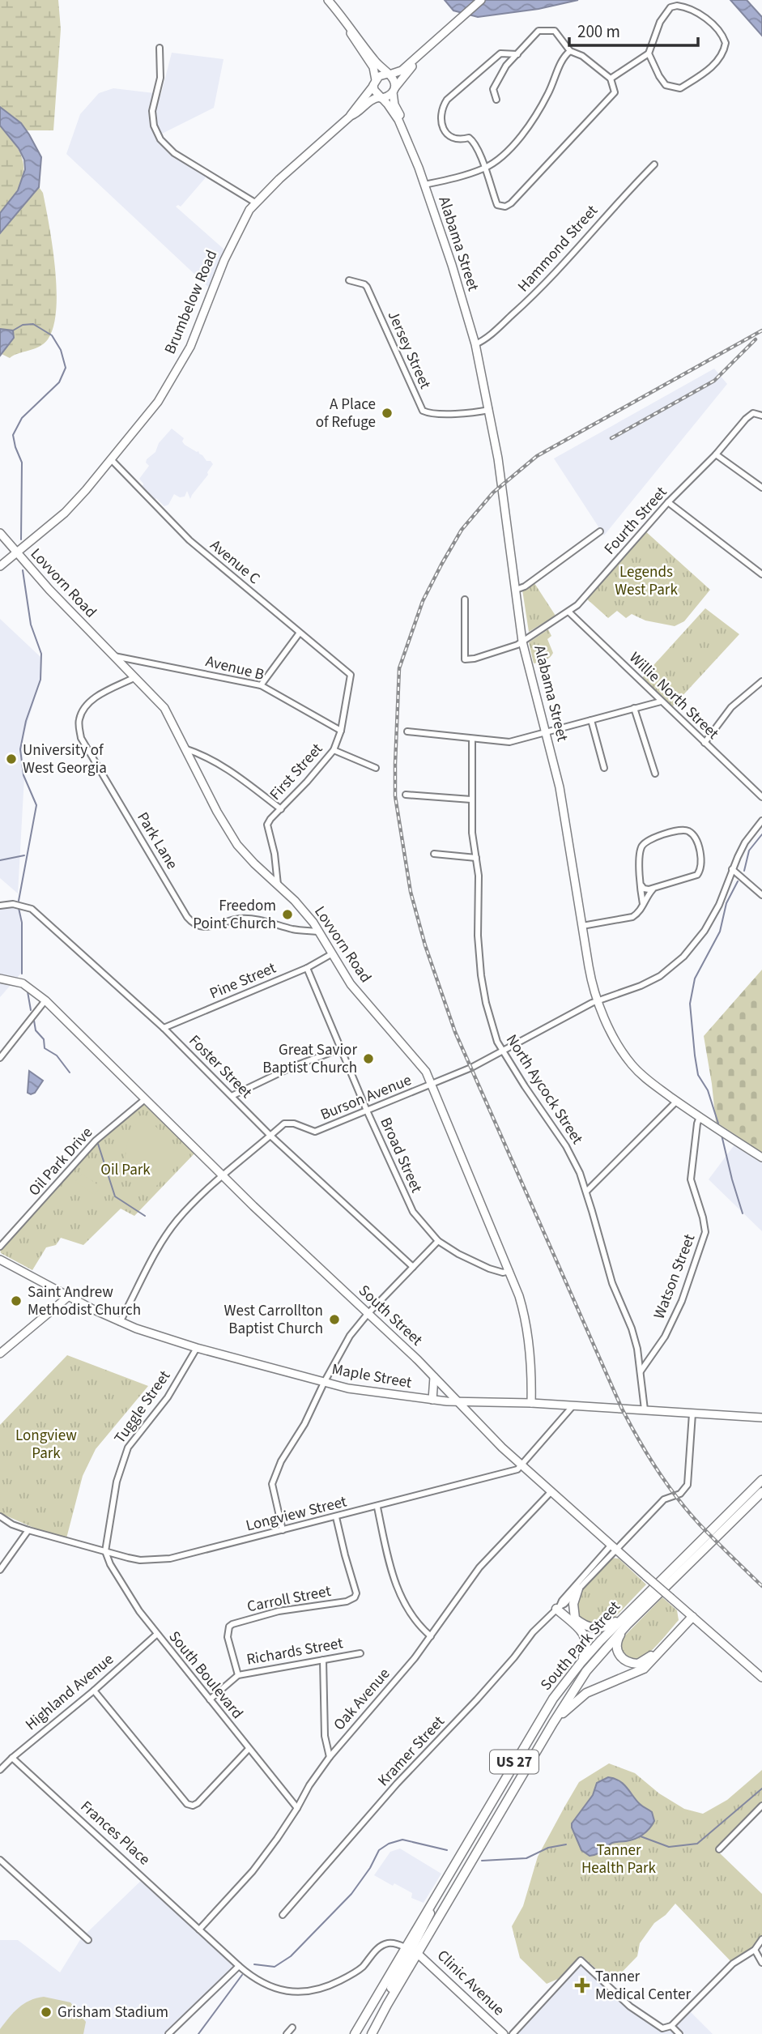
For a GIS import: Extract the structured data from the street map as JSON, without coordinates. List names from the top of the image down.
{
  "streets": {
    "main road": ["South Park Street", "US 27"],
    "street": [
      "Alabama Street",
      "Hammond Street",
      "Brumbelow Road",
      "Jersey Street",
      "Fourth Street",
      "Avenue C",
      "Lovvorn Road",
      "Avenue B",
      "Willie North Street",
      "First Street",
      "Park Lane",
      "Pine Street",
      "Foster Street",
      "North Aycock Street",
      "Burson Avenue",
      "Broad Street",
      "Oil Park Drive",
      "Watson Street",
      "South Street",
      "Maple Street",
      "Tuggle Street",
      "Longview Street",
      "Carroll Street",
      "Richards Street",
      "South Boulevard",
      "Highland Avenue",
      "Oak Avenue",
      "Kramer Street",
      "Frances Place",
      "Clinic Avenue"
    ]
  },
  "crossings": [
    ["Alabama Street", "Hammond Street"],
    ["Alabama Street", "Brumbelow Road"],
    ["Alabama Street", "Jersey Street"],
    ["Alabama Street", "Fourth Street"],
    ["Alabama Street", "Burson Avenue"],
    ["Alabama Street", "Watson Street"],
    ["Brumbelow Road", "Avenue C"],
    ["Brumbelow Road", "Lovvorn Road"],
    ["Fourth Street", "Willie North Street"],
    ["Avenue C", "First Street"],
    ["Lovvorn Road", "Avenue B"],
    ["Lovvorn Road", "First Street"],
    ["Lovvorn Road", "Park Lane"],
    ["Lovvorn Road", "Pine Street"],
    ["Lovvorn Road", "Burson Avenue"],
    ["Lovvorn Road", "Broad Street"],
    ["Lovvorn Road", "Maple Street"],
    ["Avenue B", "First Street"],
    ["Pine Street", "Foster Street"],
    ["Pine Street", "Broad Street"],
    ["Foster Street", "Burson Avenue"],
    ["North Aycock Street", "Burson Avenue"],
    ["North Aycock Street", "Watson Street"],
    ["North Aycock Street", "Maple Street"],
    ["Burson Avenue", "Broad Street"],
    ["Burson Avenue", "South Street"],
    ["Burson Avenue", "Maple Street"],
    ["Oil Park Drive", "South Street"],
    ["South Street", "Maple Street"],
    ["South Street", "Longview Street"],
    ["South Street", "Oak Avenue"],
    ["South Street", "Kramer Street"],
    ["Maple Street", "Tuggle Street"],
    ["Maple Street", "Longview Street"],
    ["Tuggle Street", "Longview Street"],
    ["Tuggle Street", "South Boulevard"],
    ["Longview Street", "Carroll Street"],
    ["Longview Street", "South Boulevard"],
    ["Carroll Street", "Richards Street"],
    ["South Park Street", "US 27"],
    ["South Park Street", "Frances Place"],
    ["South Park Street", "Clinic Avenue"],
    ["Richards Street", "South Boulevard"],
    ["South Boulevard", "Highland Avenue"],
    ["South Boulevard", "Oak Avenue"],
    ["Highland Avenue", "Frances Place"],
    ["Oak Avenue", "Frances Place"],
    ["US 27", "Frances Place"],
    ["US 27", "Clinic Avenue"],
    ["Frances Place", "Clinic Avenue"]
  ],
  "parks": [
    "Legends West Park",
    "Oil Park",
    "Longview Park",
    "Tanner Health Park"
  ],
  "places": {
    "other": [
      "A Place of Refuge",
      "University of West Georgia",
      "Freedom Point Church",
      "Great Savior Baptist Church",
      "Saint Andrew Methodist Church",
      "West Carrollton Baptist Church",
      "Grisham Stadium"
    ],
    "health": ["Tanner Medical Center"]
  },
  "scale_bar": "200 m"
}
